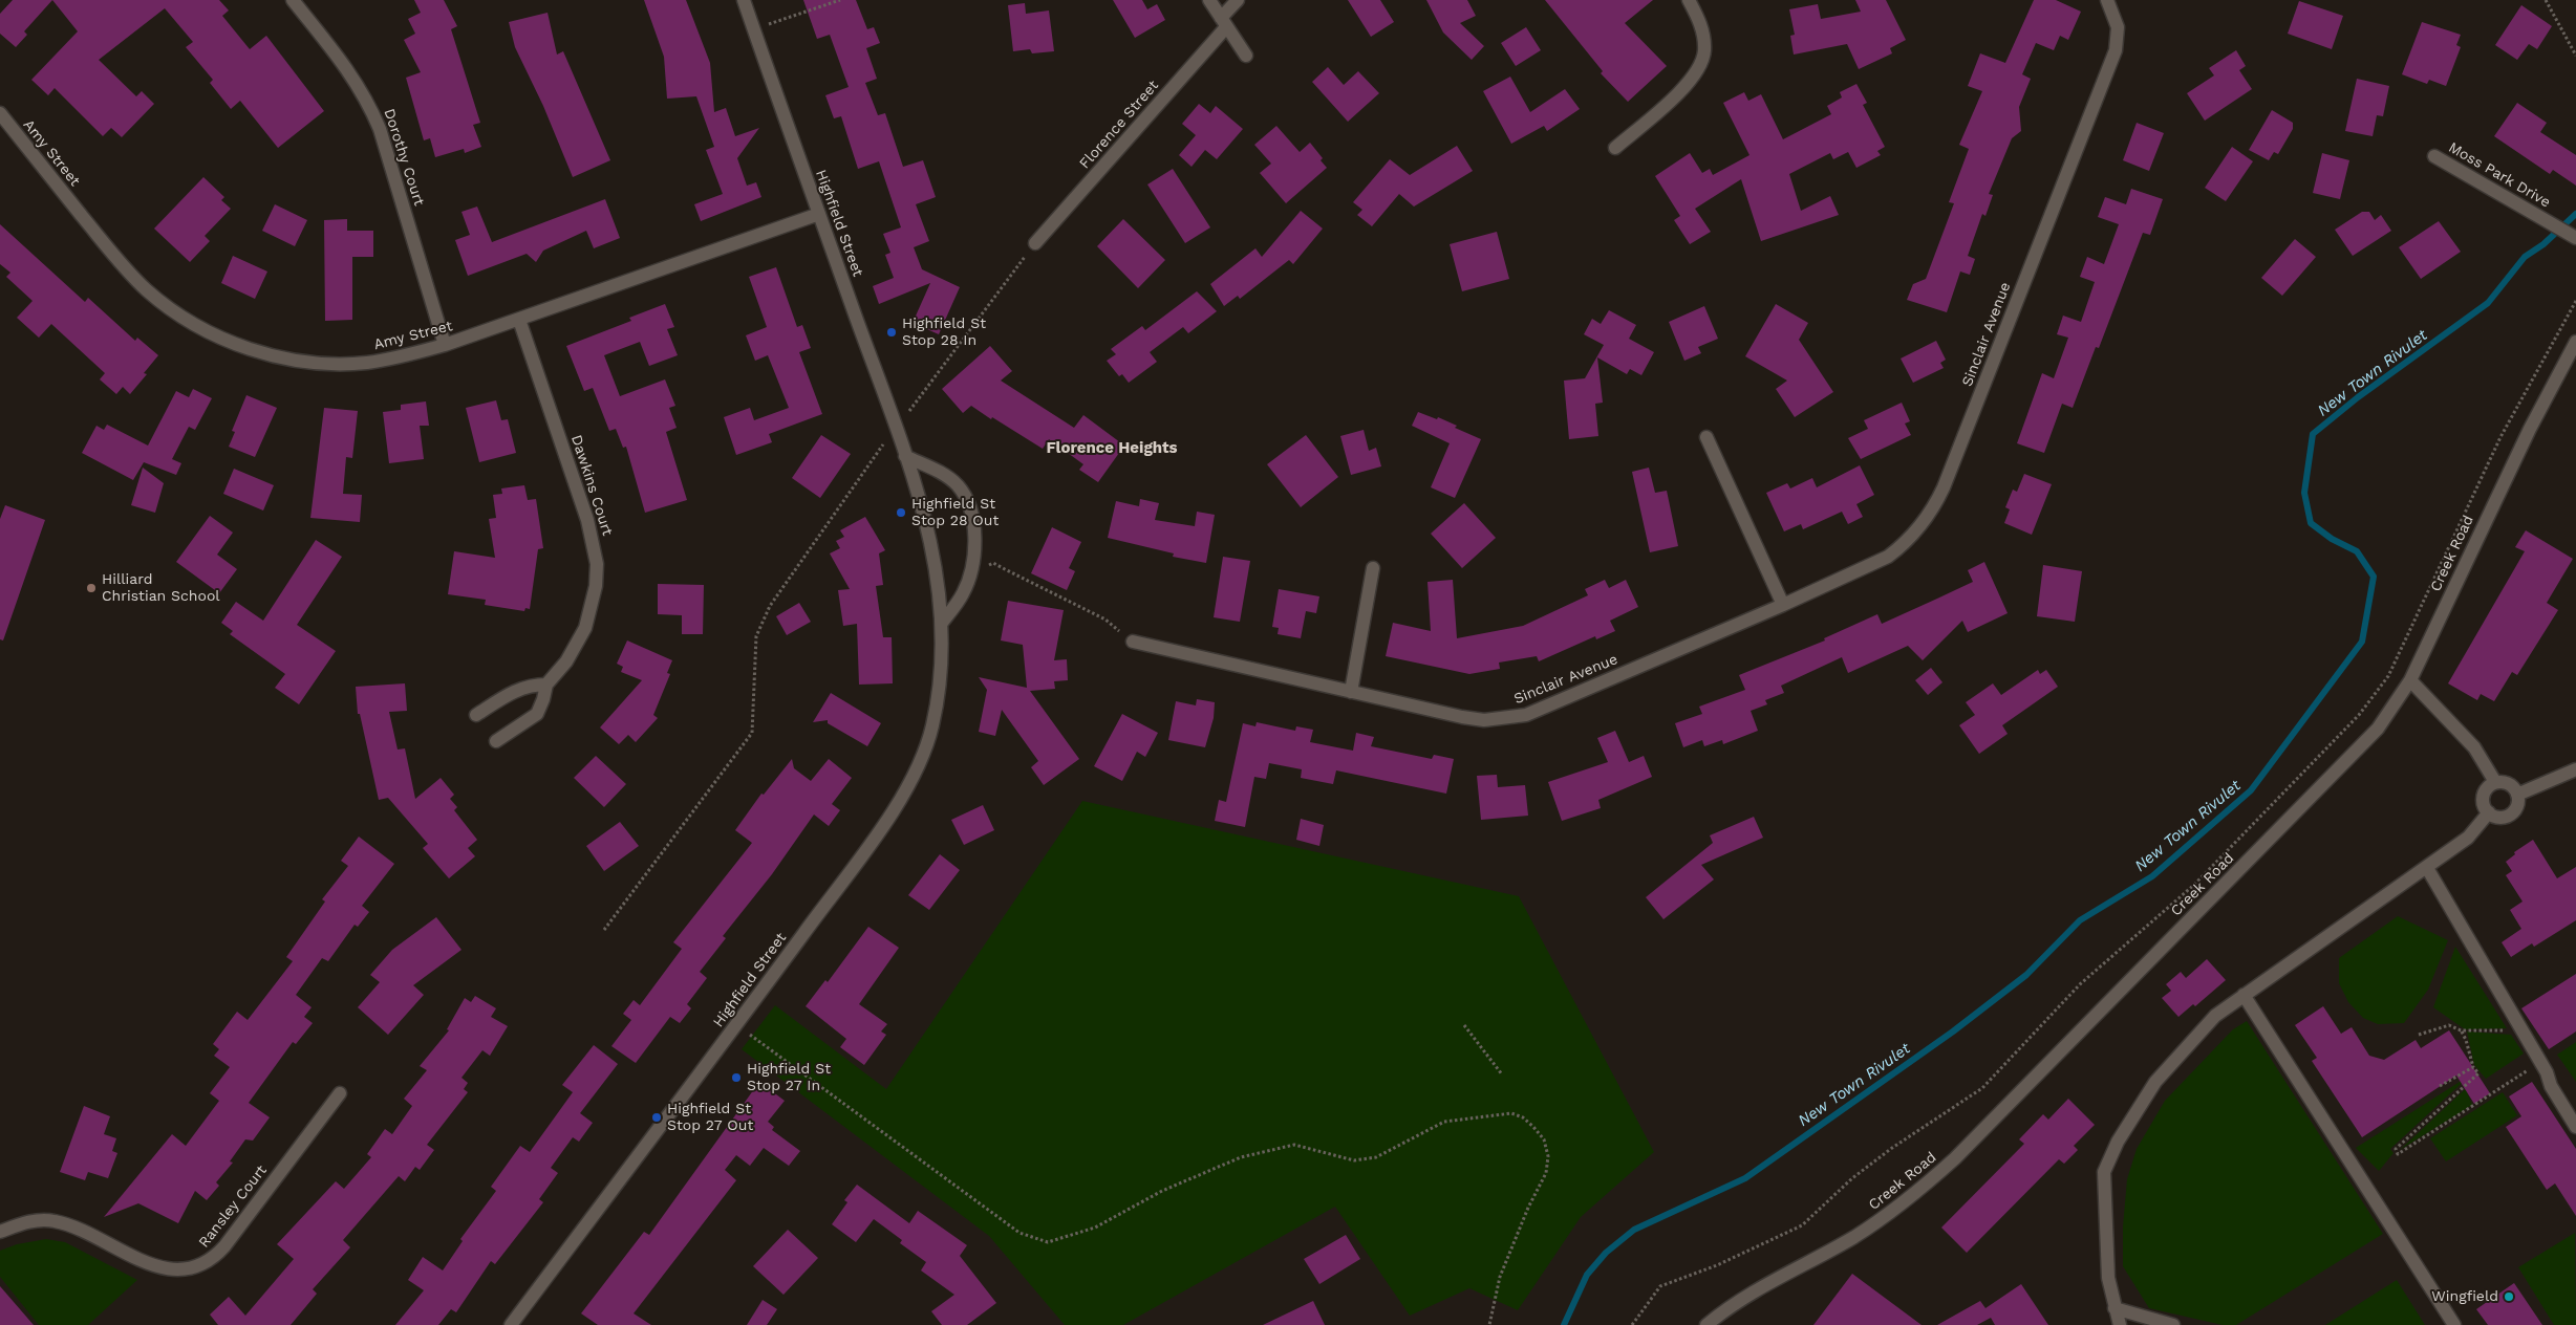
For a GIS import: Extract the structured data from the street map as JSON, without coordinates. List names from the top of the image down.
{
  "streets": {
    "street": [
      "Florence Street",
      "Amy Street",
      "Dorothy Court",
      "Moss Park Drive",
      "Highfield Street",
      "Sinclair Avenue",
      "Dawkins Court",
      "Creek Road",
      "Ransley Court"
    ]
  },
  "crossings": [
    ["Amy Street", "Dorothy Court"],
    ["Amy Street", "Highfield Street"],
    ["Amy Street", "Dawkins Court"]
  ],
  "districts": ["Florence Heights"],
  "water": ["New Town Rivulet"],
  "places": [
    "Highfield St Stop 28 In",
    "Highfield St Stop 28 Out",
    "Hilliard Christian School",
    "Highfield St Stop 27 In",
    "Highfield St Stop 27 Out",
    "Wingfield"
  ]
}
